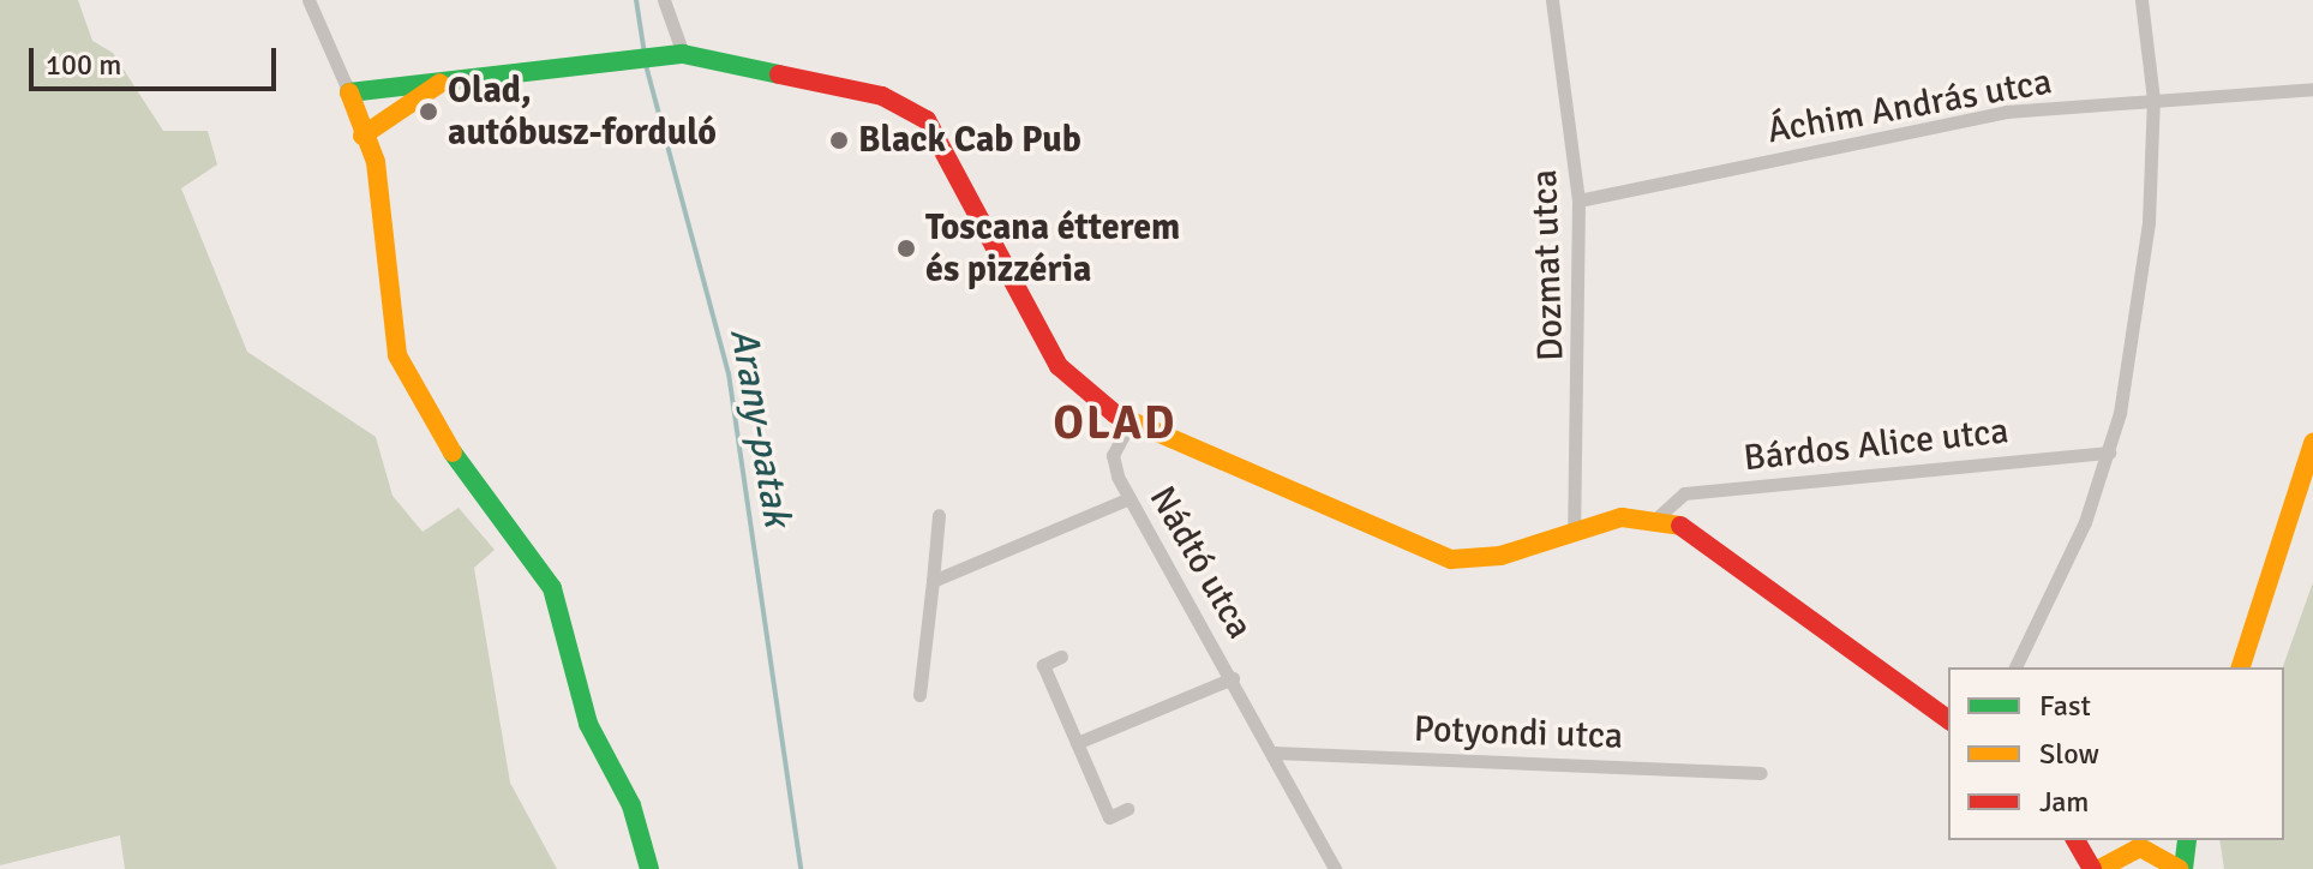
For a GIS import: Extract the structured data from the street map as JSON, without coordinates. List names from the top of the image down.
{
  "streets": {
    "street": [
      "Áchim András utca",
      "Dozmat utca",
      "Bárdos Alice utca",
      "Nádtó utca",
      "Potyondi utca"
    ]
  },
  "crossings": [
    ["Áchim András utca", "Dozmat utca"],
    ["Nádtó utca", "Potyondi utca"]
  ],
  "districts": ["OLAD"],
  "water": ["Arany-patak"],
  "places": ["Olad, autóbusz-forduló", "Black Cab Pub", "Toscana étterem és pizzéria"],
  "legend": ["Fast", "Slow", "Jam"],
  "scale_bar": "100 m"
}
